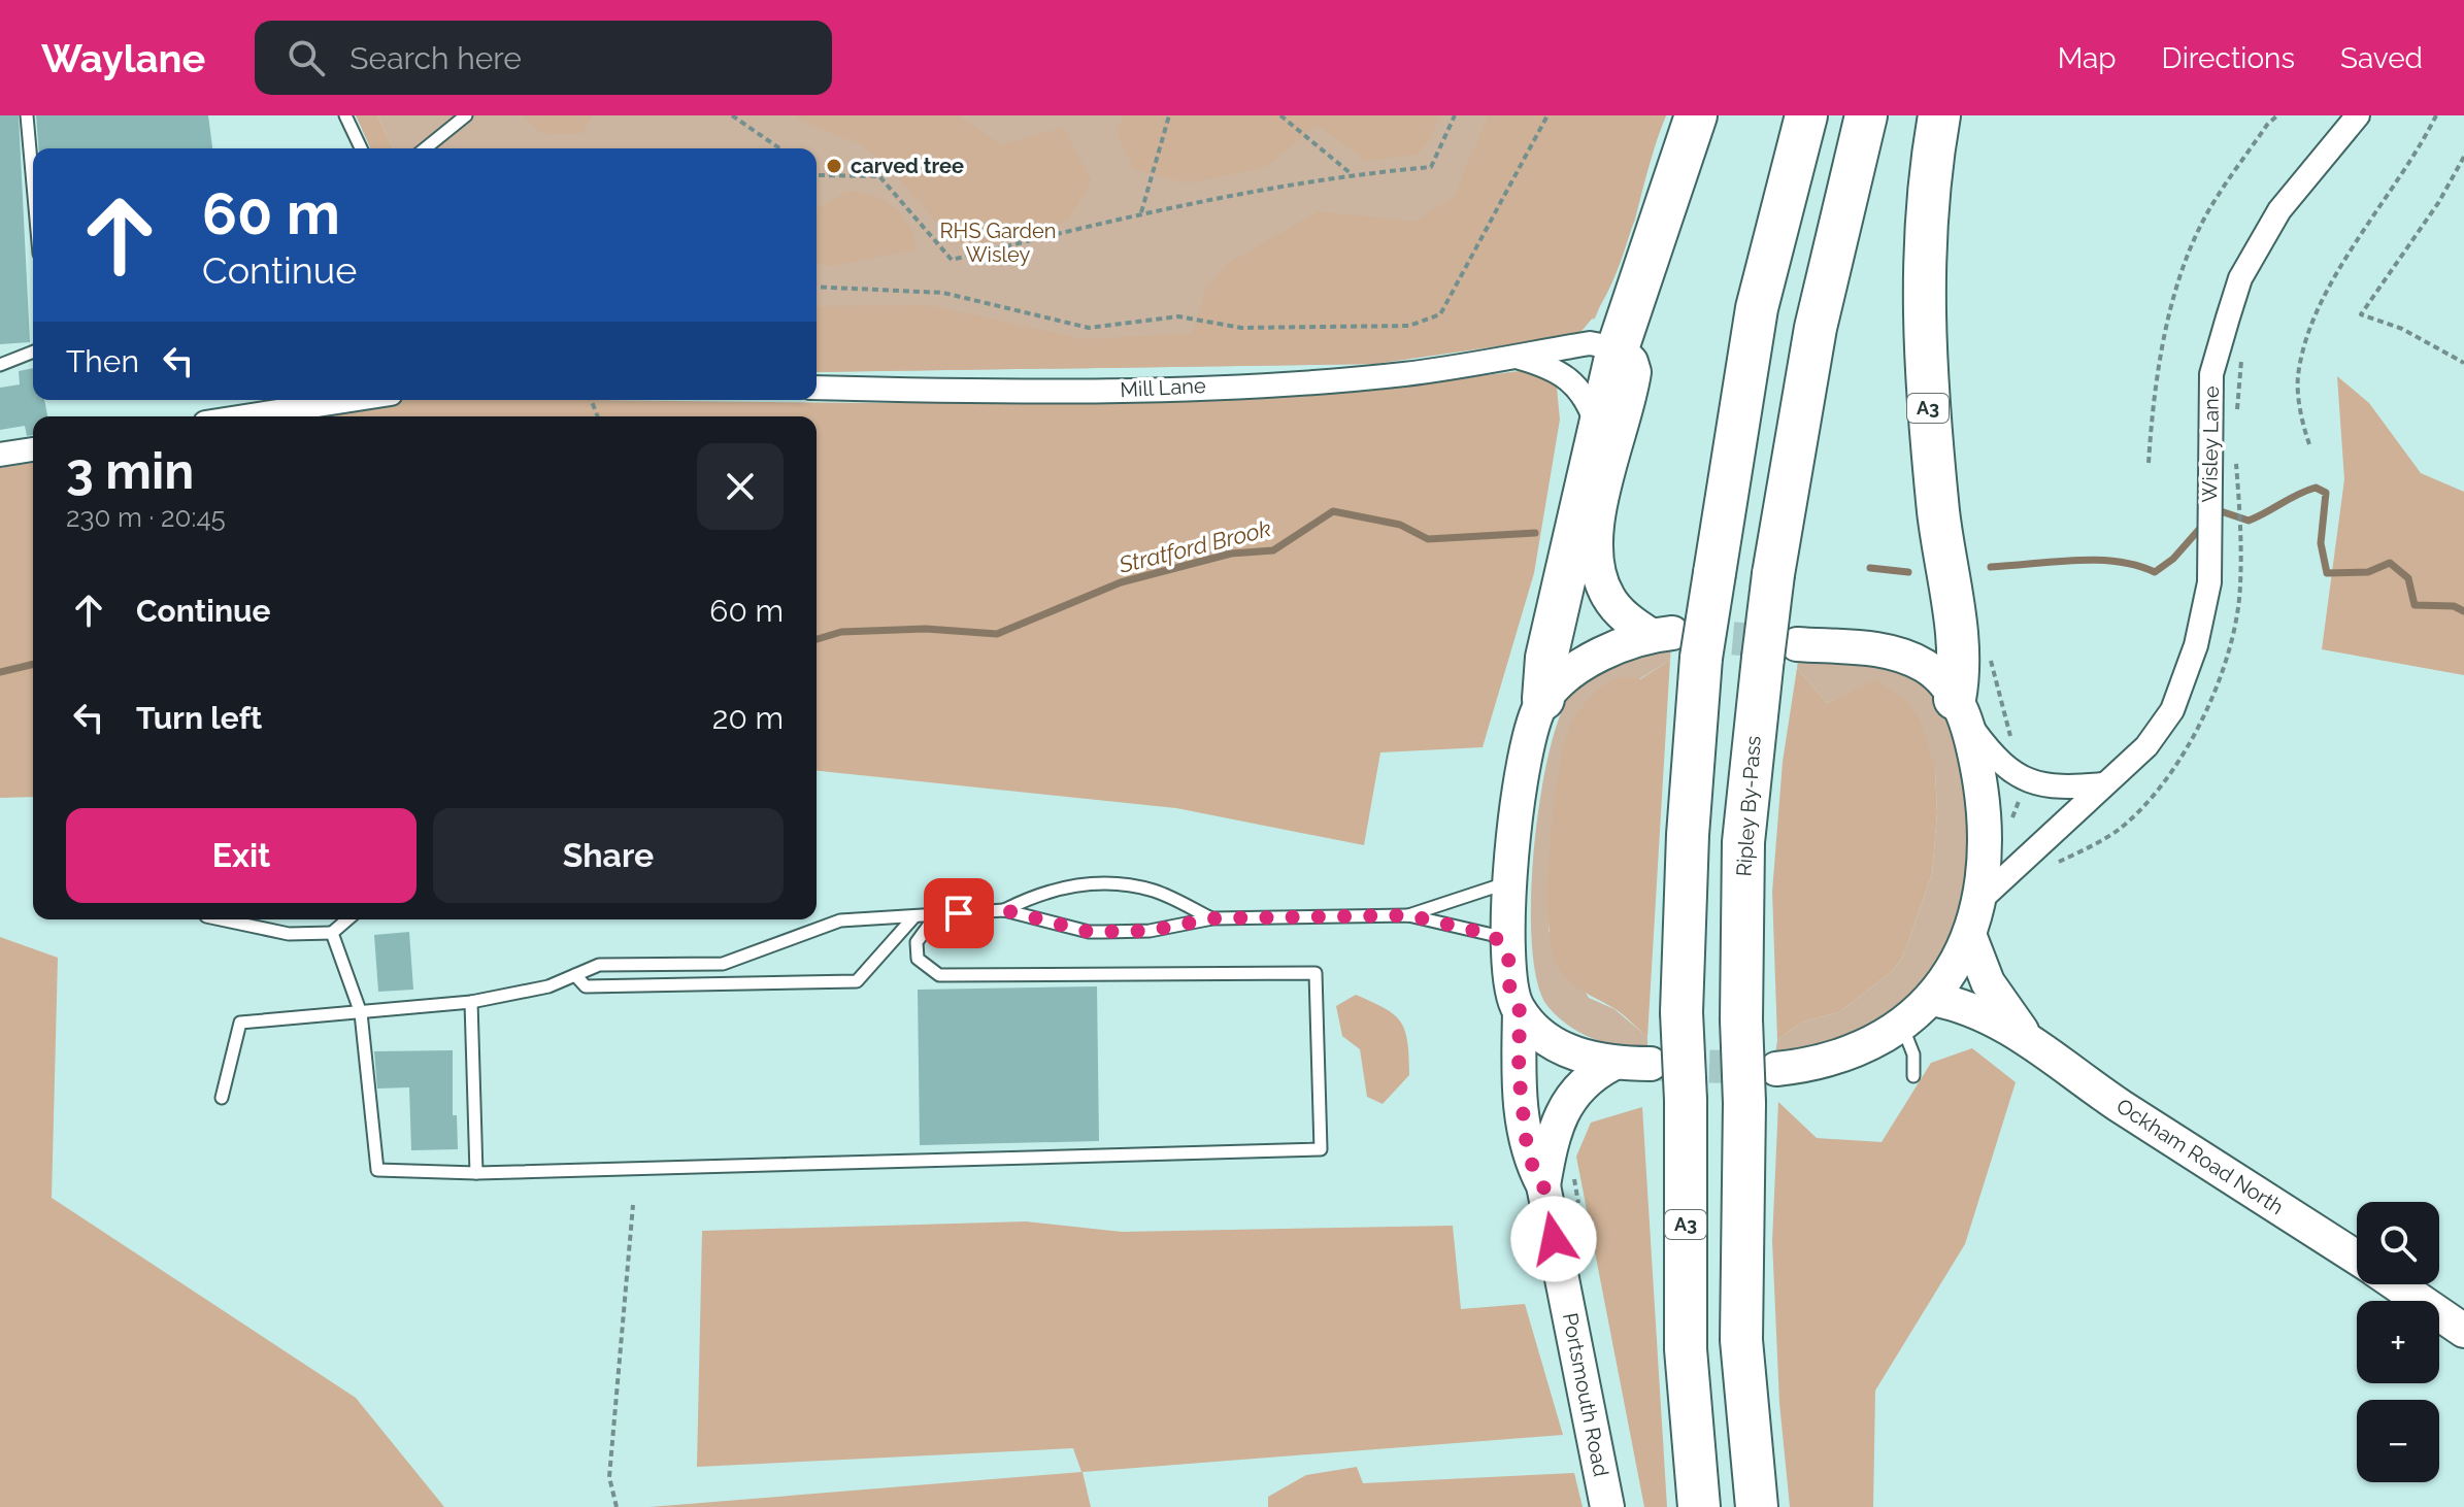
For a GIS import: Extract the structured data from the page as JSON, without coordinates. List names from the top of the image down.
{
  "streets": {
    "highway": ["A3", "Ripley By-Pass"],
    "main road": ["Ockham Road North", "Portsmouth Road"],
    "street": ["Mill Lane", "Wisley Lane"]
  },
  "water": ["Stratford Brook"],
  "parks": ["RHS Garden Wisley"],
  "places": ["carved tree"],
  "page": {
    "header": "Waylane",
    "search": "Search here",
    "nav": ["Map", "Directions", "Saved"],
    "turn": ["60 m", "Continue"],
    "then": "Then",
    "heading": ["3 min", "230 m · 20:45"],
    "list": [
      {
        "name": "Continue",
        "value": "60 m"
      },
      {
        "name": "Turn left",
        "value": "20 m"
      }
    ],
    "buttons": ["Exit", "Share"],
    "map_buttons": ["+", "−"]
  }
}
